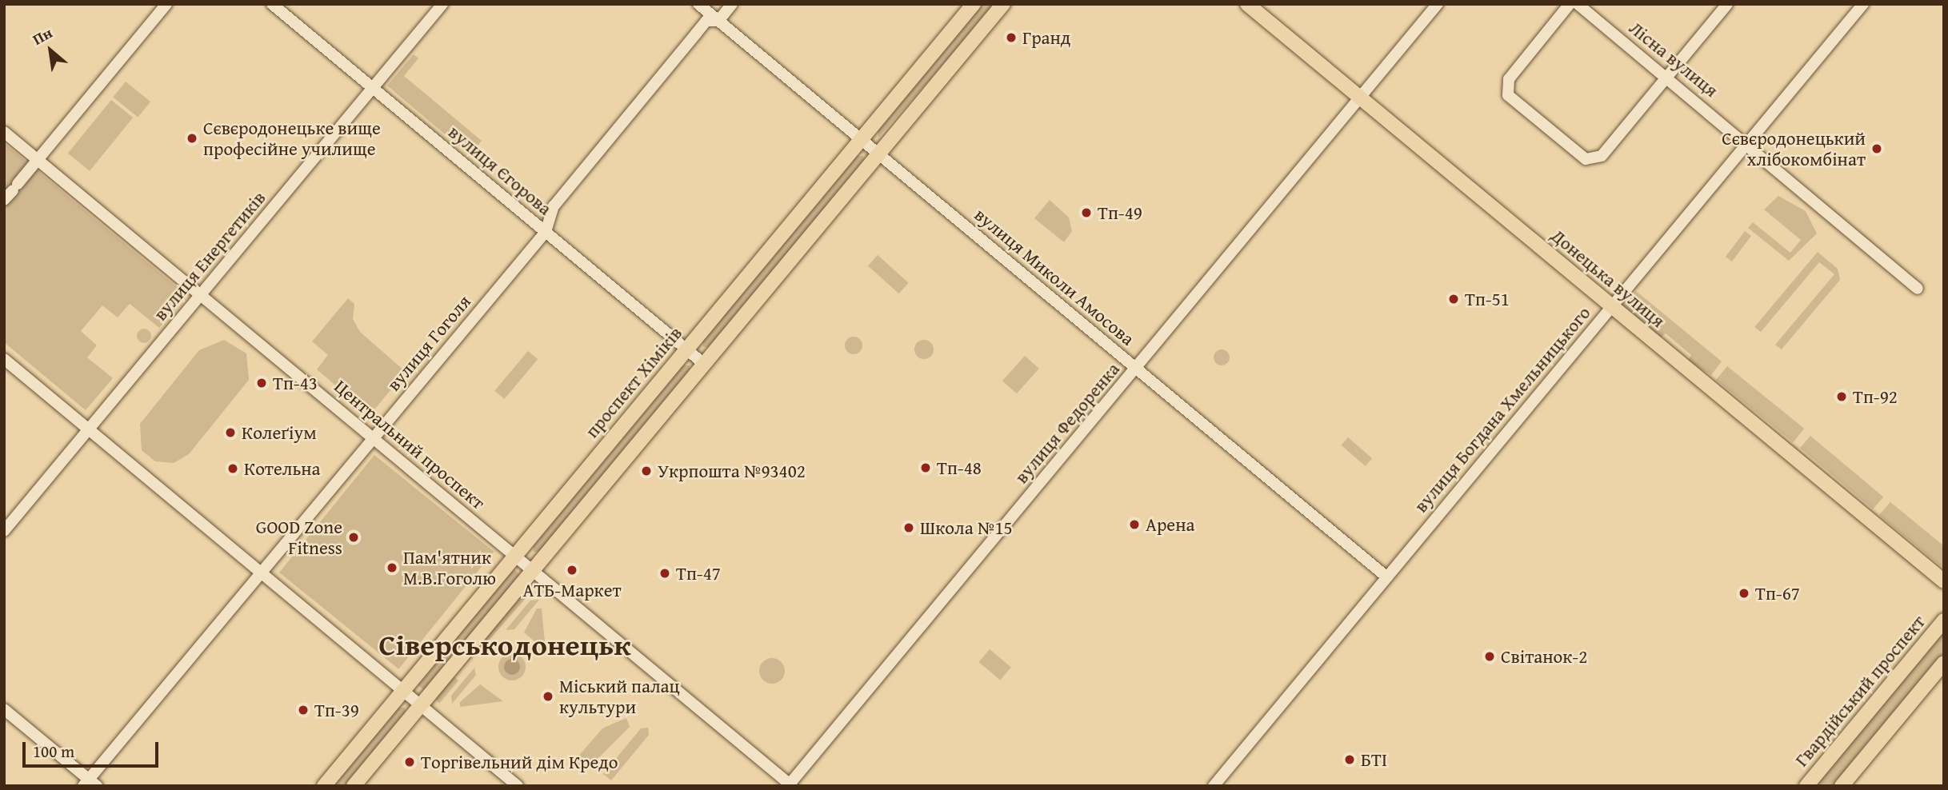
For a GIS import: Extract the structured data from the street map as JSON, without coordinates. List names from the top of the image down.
{
  "streets": {
    "main road": ["Донецька вулиця", "проспект Хіміків", "Гвардійський проспект"],
    "street": [
      "Лісна вулиця",
      "вулиця Єгорова",
      "вулиця Енергетиків",
      "вулиця Миколи Амосова",
      "вулиця Гоголя",
      "вулиця Богдана Хмельницького",
      "вулиця Федоренка",
      "Центральний проспект"
    ]
  },
  "crossings": [
    ["Лісна вулиця", "вулиця Богдана Хмельницького"],
    ["вулиця Єгорова", "вулиця Енергетиків"],
    ["вулиця Єгорова", "вулиця Гоголя"],
    ["вулиця Єгорова", "проспект Хіміків"],
    ["вулиця Енергетиків", "Центральний проспект"],
    ["вулиця Миколи Амосова", "вулиця Гоголя"],
    ["вулиця Миколи Амосова", "проспект Хіміків"],
    ["вулиця Миколи Амосова", "вулиця Богдана Хмельницького"],
    ["вулиця Миколи Амосова", "вулиця Федоренка"],
    ["Донецька вулиця", "вулиця Богдана Хмельницького"],
    ["Донецька вулиця", "вулиця Федоренка"],
    ["вулиця Гоголя", "Центральний проспект"],
    ["проспект Хіміків", "Центральний проспект"],
    ["вулиця Федоренка", "Центральний проспект"]
  ],
  "districts": ["Сіверськодонецьк"],
  "places": [
    "Гранд",
    "Сєвєродонецьке вище професійне училище",
    "Сєвєродонецький хлібокомбінат",
    "Тп-49",
    "Тп-51",
    "Тп-43",
    "Тп-92",
    "Колеґіум",
    "Тп-48",
    "Котельна",
    "Укрпошта №93402",
    "Арена",
    "Школа №15",
    "GOOD Zone Fitness",
    "Пам'ятник М.В.Гоголю",
    "АТБ-Маркет",
    "Тп-47",
    "Тп-67",
    "Світанок-2",
    "Міський палац культури",
    "Тп-39",
    "БТІ",
    "Торгівельний дім Кредо"
  ],
  "scale_bar": "100 m",
  "north": "top left"
}
